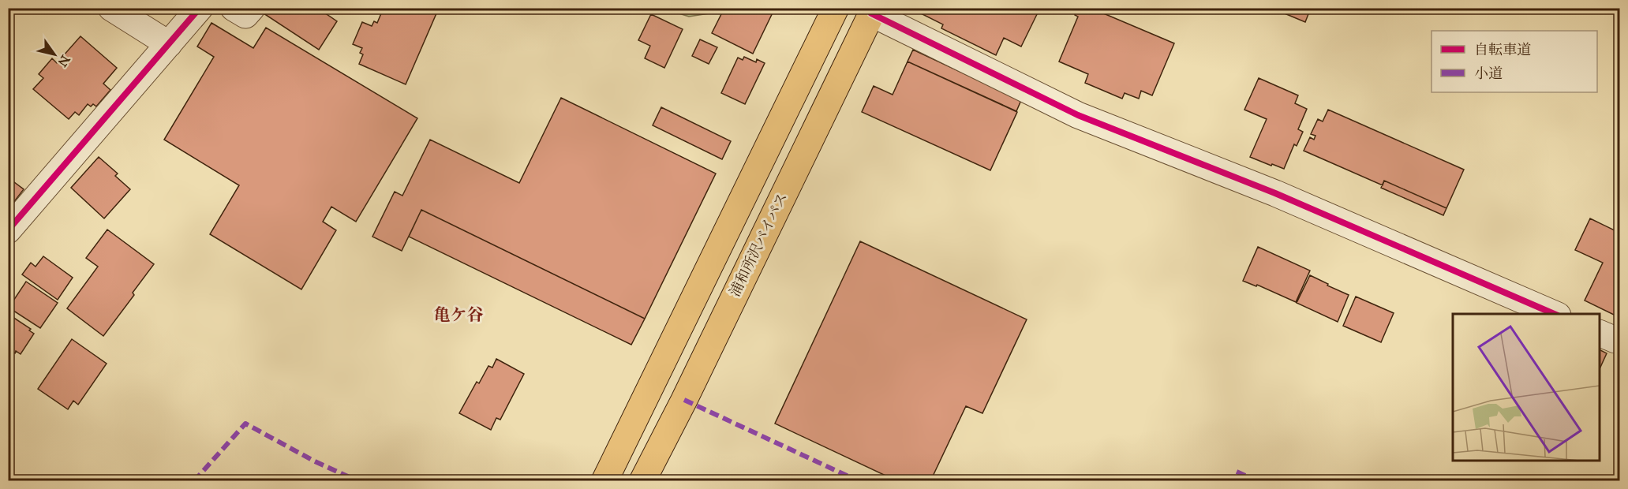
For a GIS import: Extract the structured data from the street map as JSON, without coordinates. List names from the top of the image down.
{
  "streets": {
    "highway": ["浦和所沢バイパス"]
  },
  "districts": ["亀ケ谷"],
  "legend": ["自転車道", "小道"],
  "north": "bottom right"
}
